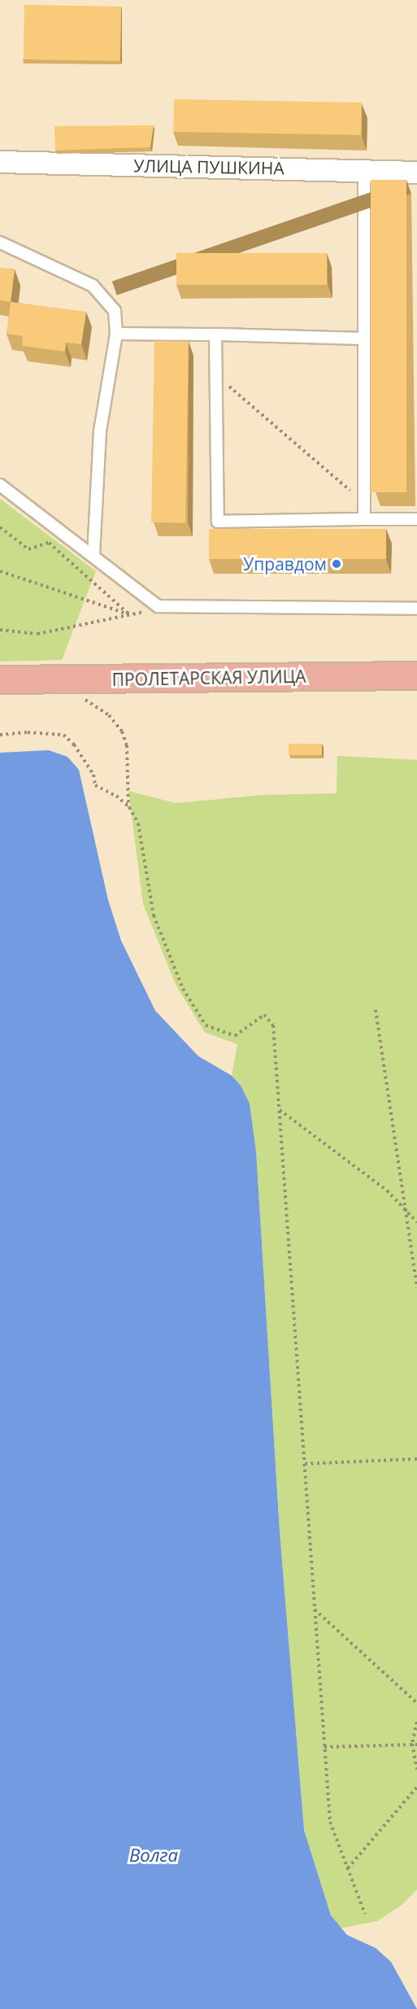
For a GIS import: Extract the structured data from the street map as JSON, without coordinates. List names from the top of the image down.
{
  "streets": {
    "main road": ["ПРОЛЕТАРСКАЯ УЛИЦА"],
    "street": ["УЛИЦА ПУШКИНА"]
  },
  "water": ["Волга"],
  "places": ["Управдом"]
}
